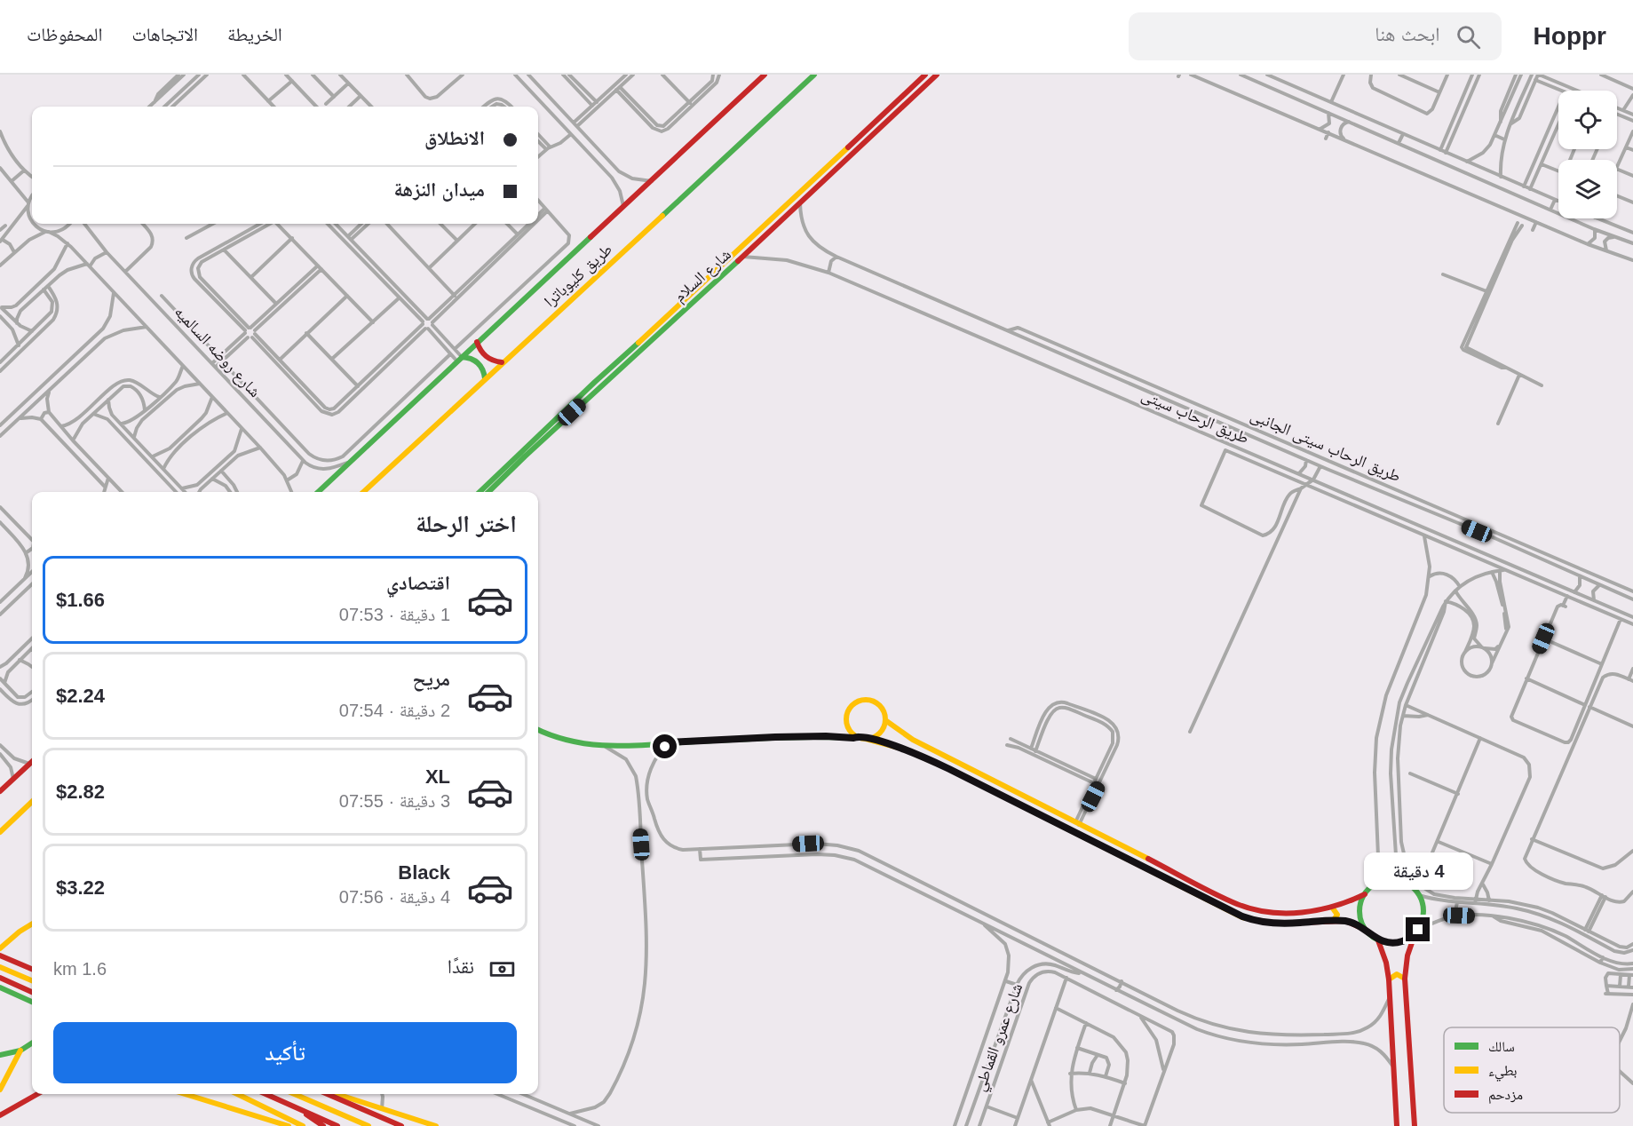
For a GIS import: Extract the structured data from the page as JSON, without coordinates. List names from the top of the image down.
{
  "streets": {
    "main road": ["طريق كليوباترا", "شارع السلام"],
    "street": [
      "شارع روضه السالميه",
      "طريق الرحاب سيتى",
      "طريق الرحاب سيتى الجانبى",
      "شارع عمرو القماطي"
    ]
  },
  "crossings": [
    ["طريق كليوباترا", "شارع روضه السالميه"],
    ["شارع السلام", "طريق الرحاب سيتى"],
    ["طريق الرحاب سيتى", "طريق الرحاب سيتى الجانبى"]
  ],
  "legend": ["سالك", "بطيء", "مزدحم"],
  "page": {
    "header": "Hoppr",
    "search": "ابحث هنا",
    "nav": ["الخريطة", "الاتجاهات", "المحفوظات"],
    "banner": ["الانطلاق", "ميدان النزهة"],
    "heading": "اختر الرحلة",
    "list": [
      {
        "name": "اقتصادي",
        "note": "1 دقيقة · 07:53",
        "value": "$1.66"
      },
      {
        "name": "مريح",
        "note": "2 دقيقة · 07:54",
        "value": "$2.24"
      },
      {
        "name": "XL",
        "note": "3 دقيقة · 07:55",
        "value": "$2.82"
      },
      {
        "name": "Black",
        "note": "4 دقيقة · 07:56",
        "value": "$3.22"
      }
    ],
    "bubble": "4 دقيقة",
    "pay": ["نقدًا", "1.6 km"],
    "buttons": "تأكيد"
  }
}
